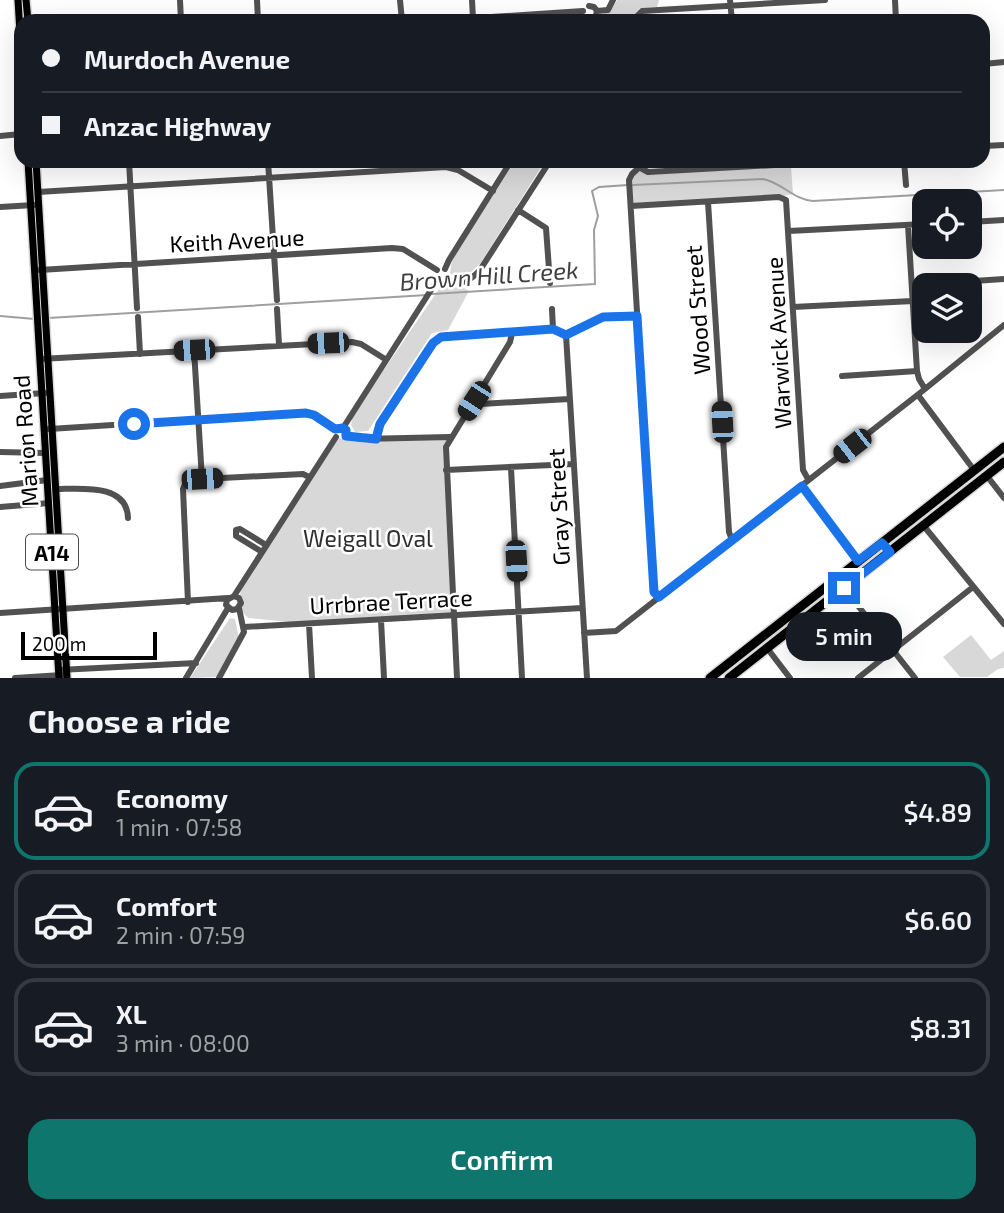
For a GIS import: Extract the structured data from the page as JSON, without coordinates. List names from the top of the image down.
{
  "streets": {
    "main road": ["Marion Road", "A14"],
    "street": [
      "Keith Avenue",
      "Wood Street",
      "Warwick Avenue",
      "Gray Street",
      "Urrbrae Terrace"
    ]
  },
  "crossings": [
    ["Keith Avenue", "Marion Road"],
    ["Wood Street", "Warwick Avenue"],
    ["Gray Street", "Urrbrae Terrace"]
  ],
  "water": ["Brown Hill Creek"],
  "parks": ["Weigall Oval"],
  "scale_bar": "200 m",
  "page": {
    "banner": ["Murdoch Avenue", "Anzac Highway"],
    "bubble": "5 min",
    "scale": "200 m",
    "heading": "Choose a ride",
    "list": [
      {
        "name": "Economy",
        "note": "1 min · 07:58",
        "value": "$4.89"
      },
      {
        "name": "Comfort",
        "note": "2 min · 07:59",
        "value": "$6.60"
      },
      {
        "name": "XL",
        "note": "3 min · 08:00",
        "value": "$8.31"
      }
    ],
    "buttons": "Confirm"
  }
}
